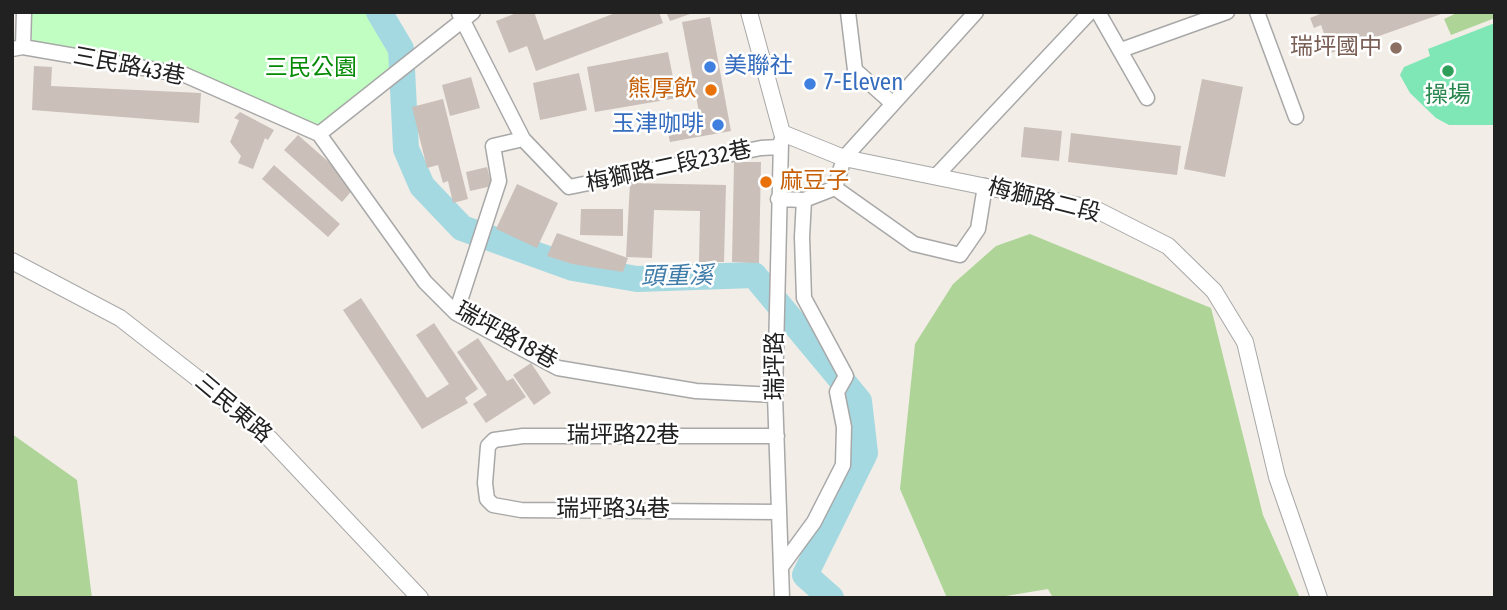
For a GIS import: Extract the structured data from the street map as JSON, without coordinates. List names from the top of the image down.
{
  "streets": {
    "street": [
      "三民路43巷",
      "梅獅路二段232巷",
      "梅獅路二段",
      "瑞坪路18巷",
      "瑞坪路",
      "三民東路",
      "瑞坪路22巷",
      "瑞坪路34巷"
    ]
  },
  "crossings": [
    ["三民路43巷", "瑞坪路18巷"],
    ["梅獅路二段232巷", "梅獅路二段"],
    ["梅獅路二段232巷", "瑞坪路"],
    ["梅獅路二段", "瑞坪路"],
    ["瑞坪路18巷", "瑞坪路"],
    ["瑞坪路", "瑞坪路22巷"],
    ["瑞坪路", "瑞坪路34巷"],
    ["瑞坪路22巷", "瑞坪路34巷"]
  ],
  "water": ["頭重溪"],
  "parks": ["三民公園"],
  "places": [
    "瑞坪國中",
    "美聯社",
    "操場",
    "7-Eleven",
    "熊厚飲",
    "玉津咖啡",
    "麻豆子"
  ]
}
